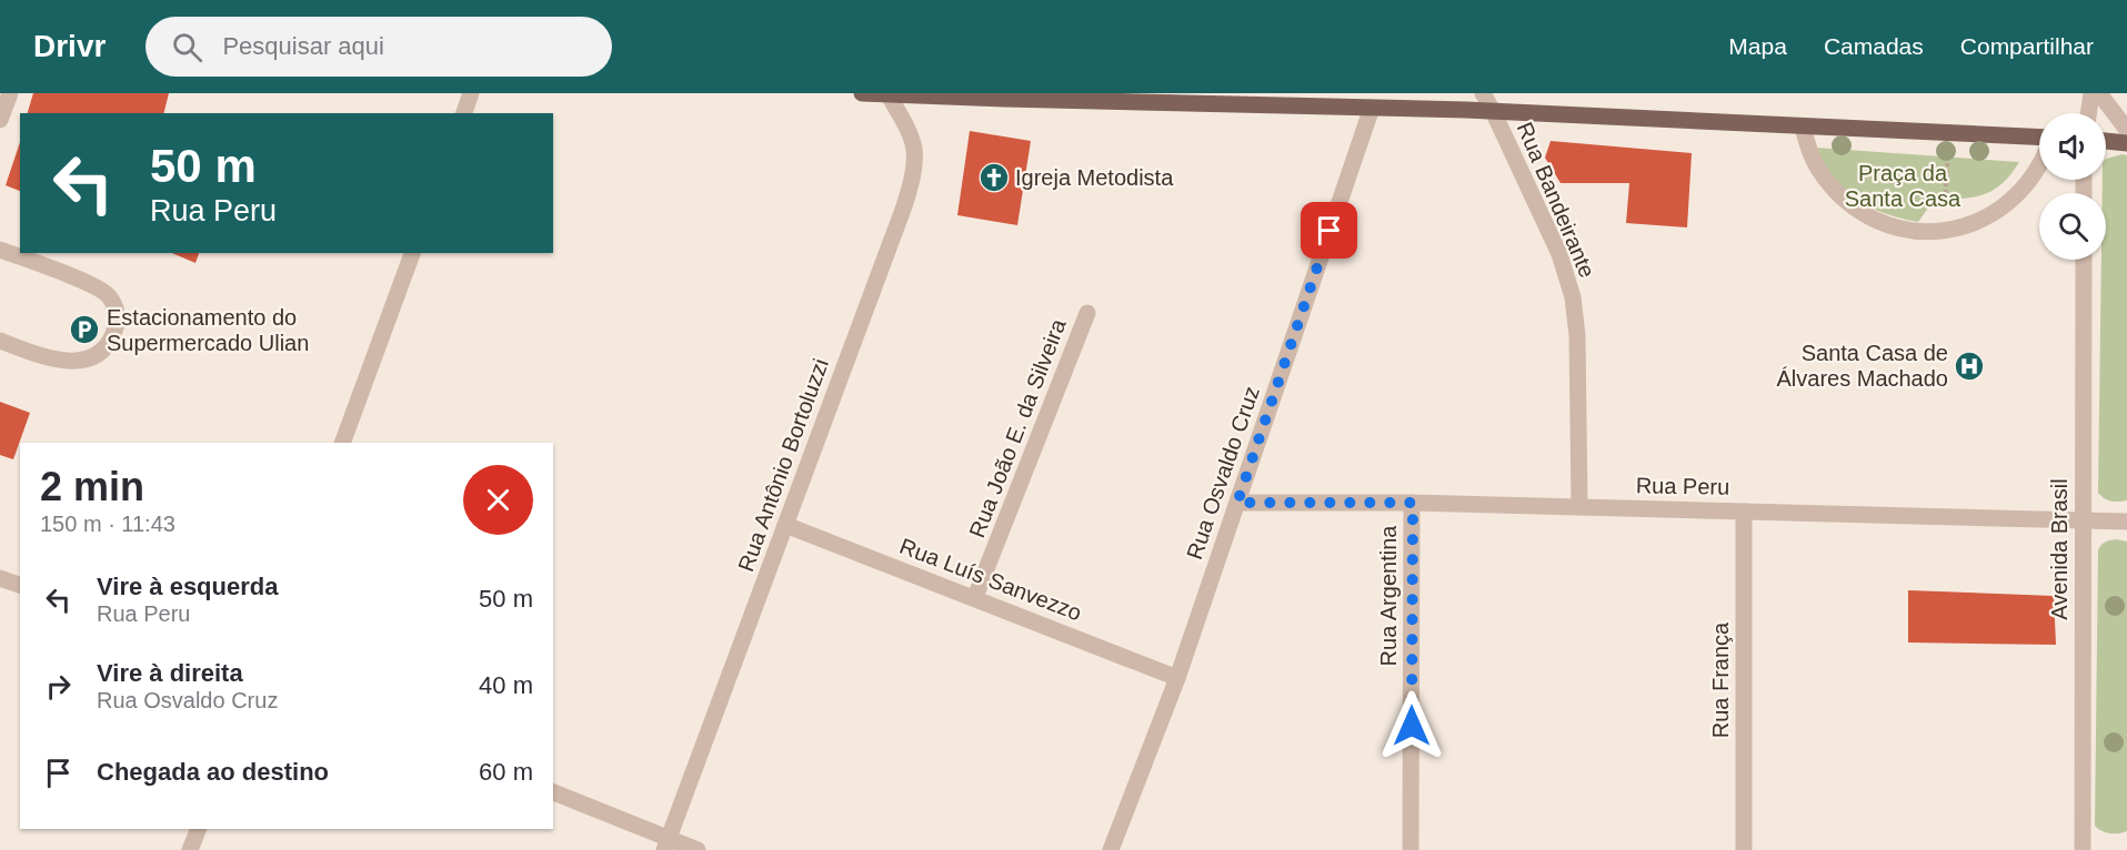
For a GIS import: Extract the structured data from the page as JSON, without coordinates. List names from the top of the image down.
{
  "streets": {
    "street": [
      "Rua Bandeirante",
      "Rua João E. da Silveira",
      "Rua Antônio Bortoluzzi",
      "Rua Osvaldo Cruz",
      "Rua Peru",
      "Avenida Brasil",
      "Rua Luís Sanvezzo",
      "Rua Argentina",
      "Rua França"
    ]
  },
  "crossings": [
    ["Rua Bandeirante", "Rua Peru"],
    ["Rua João E. da Silveira", "Rua Luís Sanvezzo"],
    ["Rua Antônio Bortoluzzi", "Rua Luís Sanvezzo"],
    ["Rua Osvaldo Cruz", "Rua Peru"],
    ["Rua Osvaldo Cruz", "Rua Luís Sanvezzo"],
    ["Rua Peru", "Avenida Brasil"],
    ["Rua Peru", "Rua Argentina"],
    ["Rua Peru", "Rua França"]
  ],
  "parks": ["Praça da Santa Casa"],
  "places": {
    "church": ["Igreja Metodista"],
    "parking": ["Estacionamento do Supermercado Ulian"],
    "hospital": ["Santa Casa de Álvares Machado"]
  },
  "page": {
    "header": "Drivr",
    "search": "Pesquisar aqui",
    "nav": ["Mapa", "Camadas", "Compartilhar"],
    "turn": ["50 m", "Rua Peru"],
    "heading": ["2 min", "150 m · 11:43"],
    "list": [
      {
        "name": "Vire à esquerda",
        "note": "Rua Peru",
        "value": "50 m"
      },
      {
        "name": "Vire à direita",
        "note": "Rua Osvaldo Cruz",
        "value": "40 m"
      },
      {
        "name": "Chegada ao destino",
        "value": "60 m"
      }
    ]
  }
}
